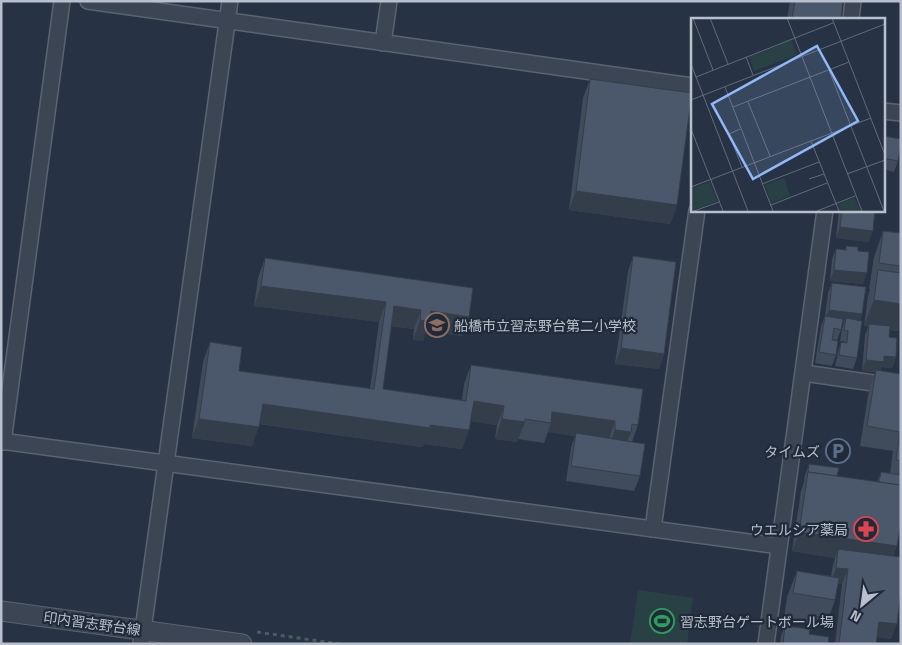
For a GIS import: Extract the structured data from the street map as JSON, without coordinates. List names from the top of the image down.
{
  "streets": {
    "street": ["印内習志野台線"]
  },
  "places": {
    "school or university": ["船橋市立習志野台第二小学校"],
    "parking": ["タイムズ"],
    "pharmacy": ["ウエルシア薬局"],
    "sports": ["習志野台ゲートボール場"]
  },
  "north": "bottom left"
}
